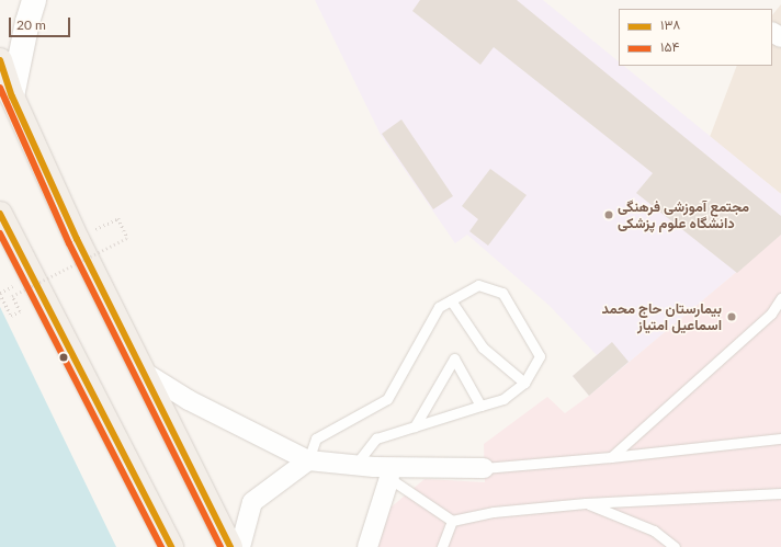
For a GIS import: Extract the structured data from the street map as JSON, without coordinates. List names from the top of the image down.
{
  "places": ["مجتمع آموزشی فرهنگی دانشگاه علوم پزشکی", "بیمارستان حاج محمد اسماعیل امتیاز"],
  "lines": ["transit line ۱۳۸", "transit line ۱۵۴"],
  "legend": ["۱۳۸", "۱۵۴"],
  "scale_bar": "20 m"
}
